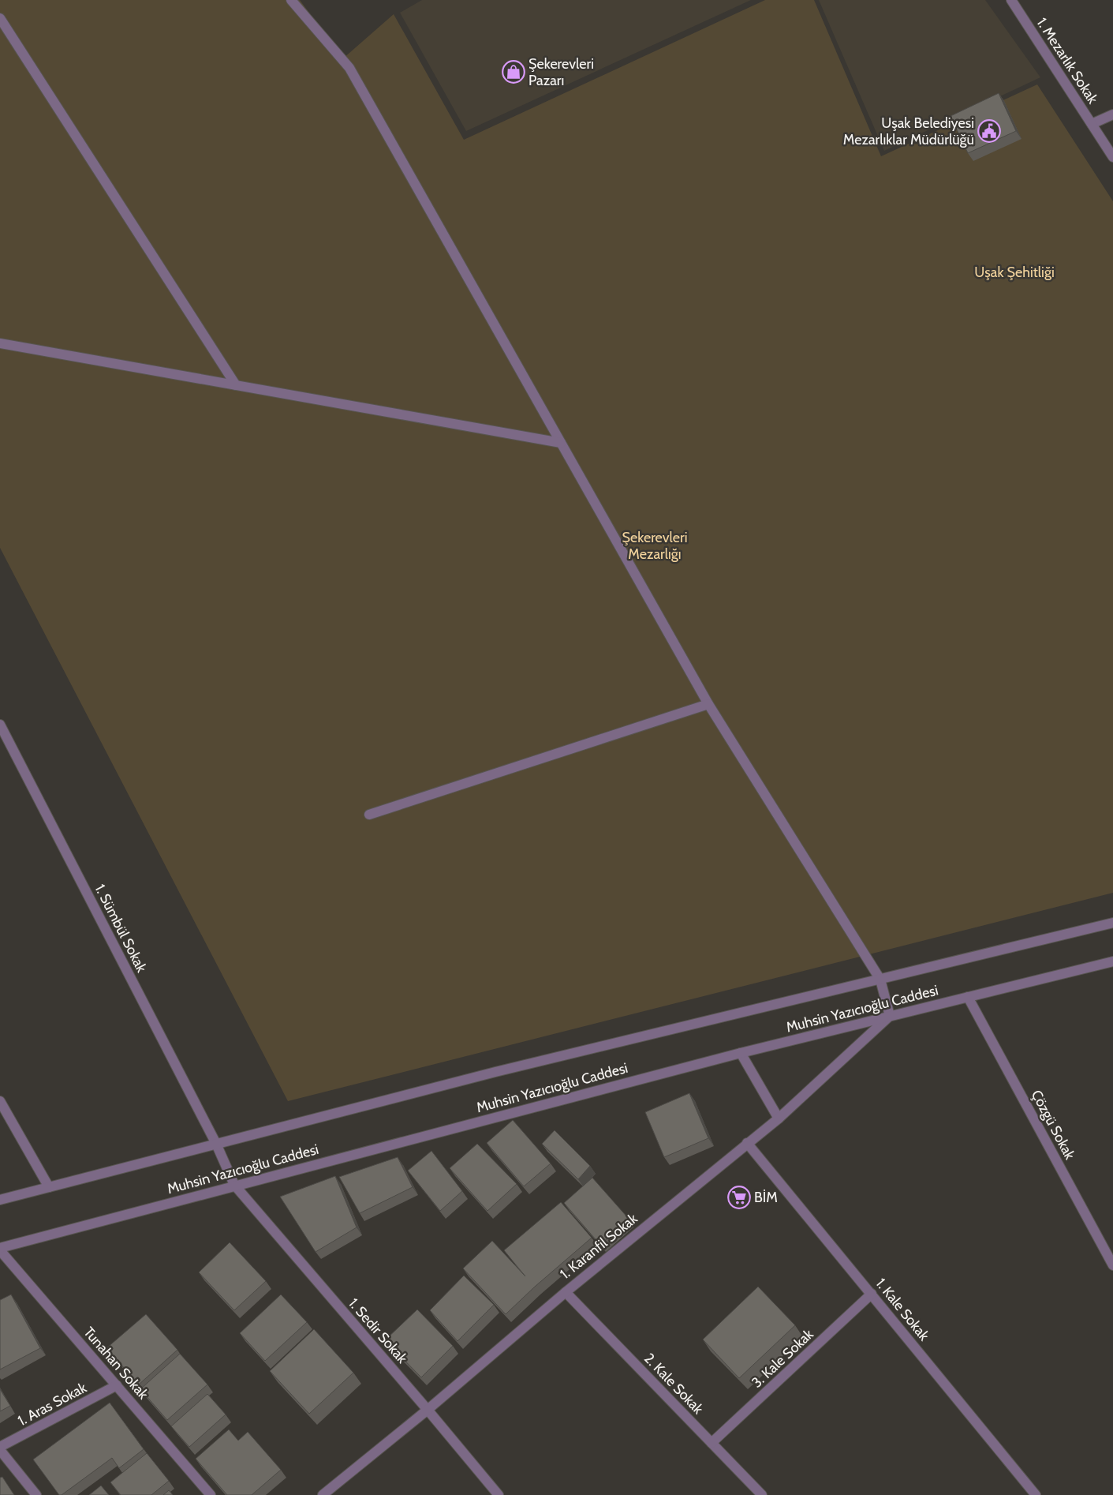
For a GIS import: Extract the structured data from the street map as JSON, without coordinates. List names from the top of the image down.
{
  "streets": {
    "street": [
      "1. Mezarlık Sokak",
      "1. Sümbül Sokak",
      "Muhsin Yazıcıoğlu Caddesi",
      "Çözgü Sokak",
      "1. Karanfil Sokak",
      "1. Kale Sokak",
      "1. Sedir Sokak",
      "3. Kale Sokak",
      "Tunahan Sokak",
      "2. Kale Sokak",
      "1. Aras Sokak"
    ]
  },
  "crossings": [
    ["1. Sümbül Sokak", "Muhsin Yazıcıoğlu Caddesi"],
    ["1. Sümbül Sokak", "1. Sedir Sokak"],
    ["Muhsin Yazıcıoğlu Caddesi", "Çözgü Sokak"],
    ["Muhsin Yazıcıoğlu Caddesi", "1. Karanfil Sokak"],
    ["Muhsin Yazıcıoğlu Caddesi", "1. Sedir Sokak"],
    ["Muhsin Yazıcıoğlu Caddesi", "Tunahan Sokak"],
    ["1. Karanfil Sokak", "1. Kale Sokak"],
    ["1. Karanfil Sokak", "1. Sedir Sokak"],
    ["1. Karanfil Sokak", "2. Kale Sokak"],
    ["1. Kale Sokak", "3. Kale Sokak"],
    ["3. Kale Sokak", "2. Kale Sokak"],
    ["Tunahan Sokak", "1. Aras Sokak"]
  ],
  "parks": ["Uşak Şehitliği", "Şekerevleri Mezarlığı"],
  "places": {
    "shop": ["Şekerevleri Pazarı"],
    "public building": ["Uşak Belediyesi Mezarlıklar Müdürlüğü"],
    "supermarket": ["BİM"]
  }
}
